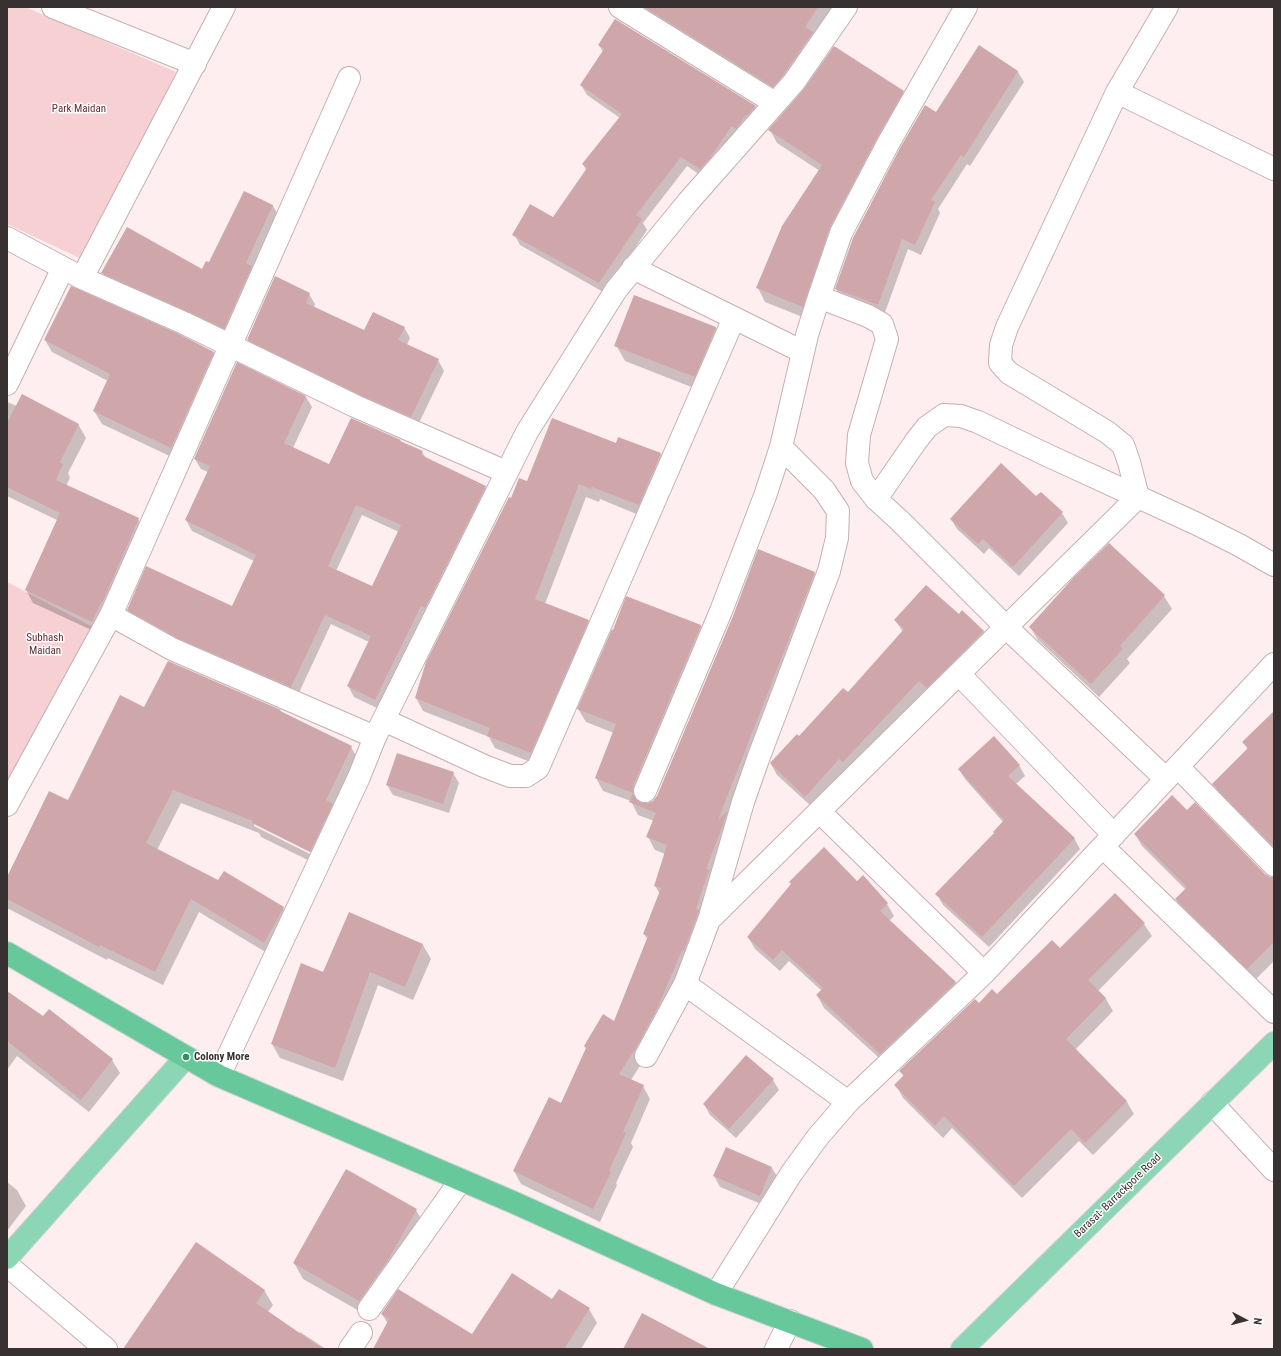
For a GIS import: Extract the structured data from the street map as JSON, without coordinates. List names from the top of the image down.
{
  "streets": {
    "main road": ["Barasat- Barrackpore Road"]
  },
  "parks": ["Park Maidan", "Subhash Maidan"],
  "places": ["Colony More"],
  "north": "right"
}
